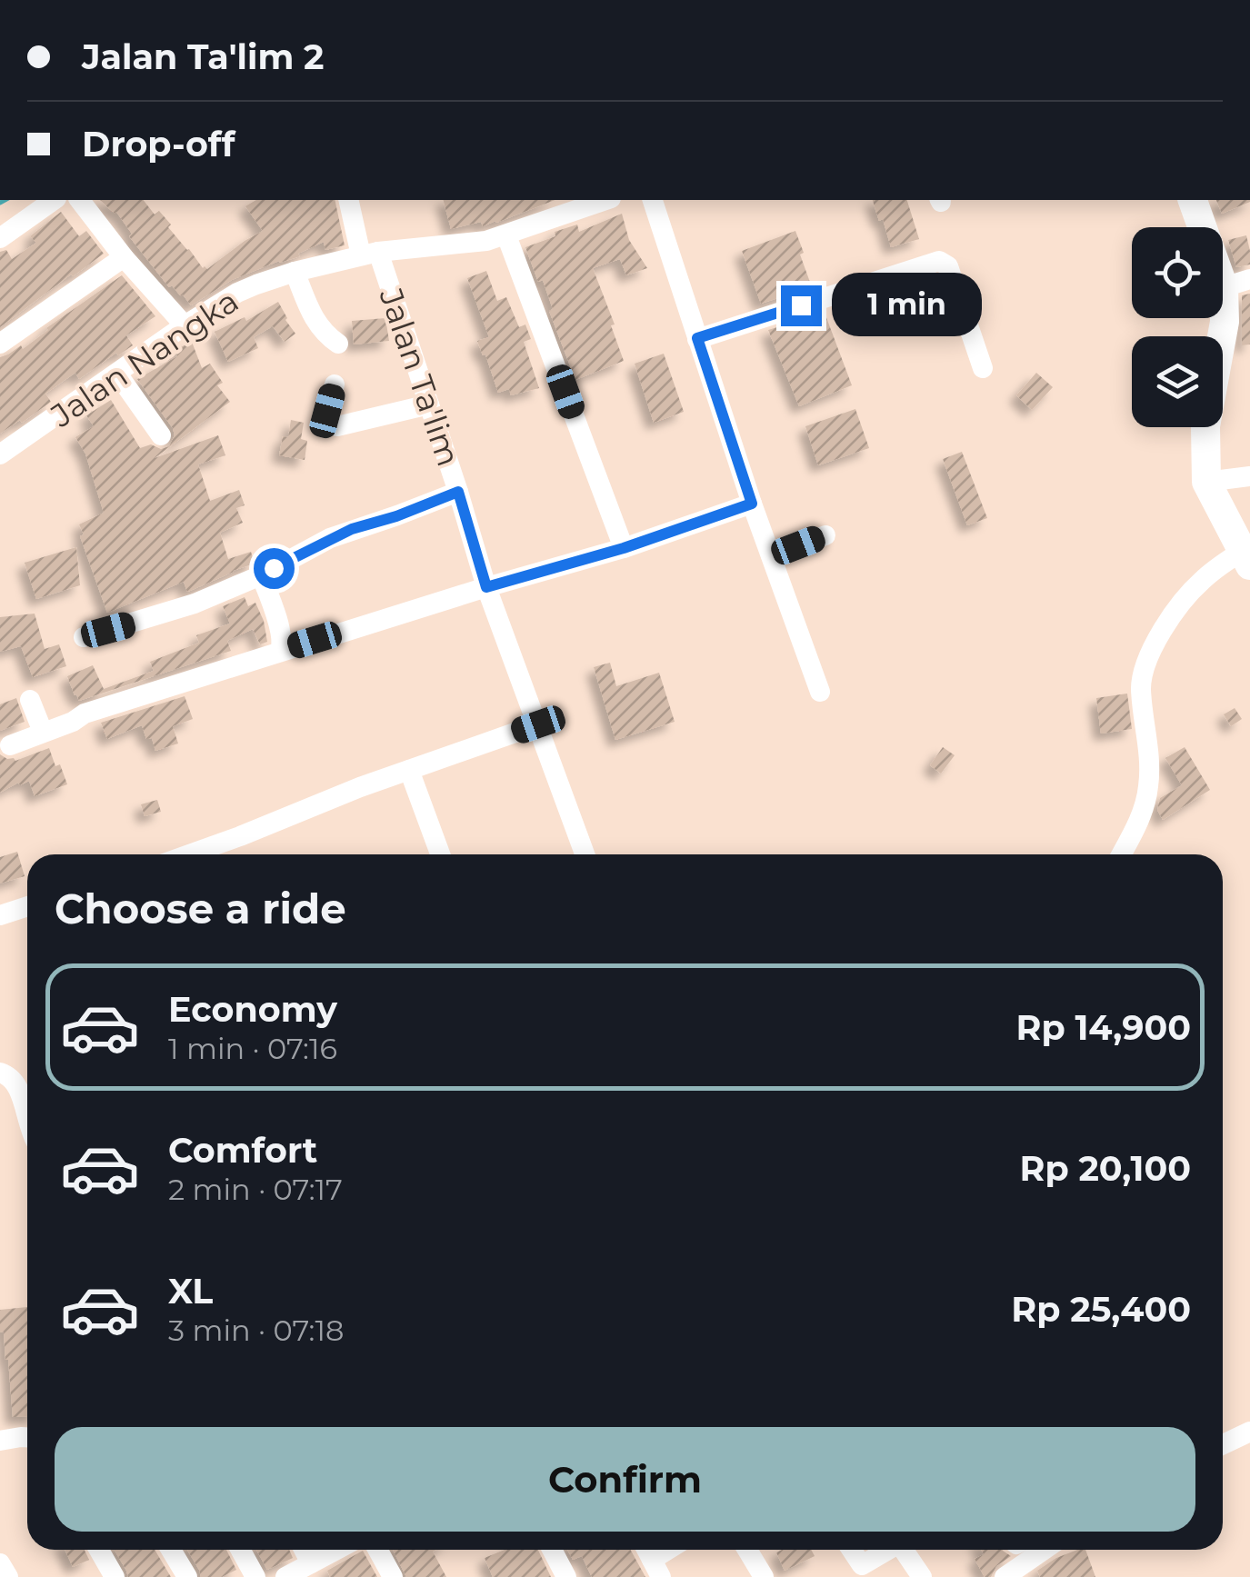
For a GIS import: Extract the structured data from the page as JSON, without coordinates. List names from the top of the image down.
{
  "streets": {
    "street": ["Jalan Nangka", "Jalan Ta'lim"]
  },
  "crossings": [
    ["Jalan Nangka", "Jalan Ta'lim"]
  ],
  "page": {
    "banner": ["Jalan Ta'lim 2", "Drop-off"],
    "bubble": "1 min",
    "heading": "Choose a ride",
    "list": [
      {
        "name": "Economy",
        "note": "1 min · 07:16",
        "value": "Rp 14,900"
      },
      {
        "name": "Comfort",
        "note": "2 min · 07:17",
        "value": "Rp 20,100"
      },
      {
        "name": "XL",
        "note": "3 min · 07:18",
        "value": "Rp 25,400"
      }
    ],
    "buttons": "Confirm"
  }
}
